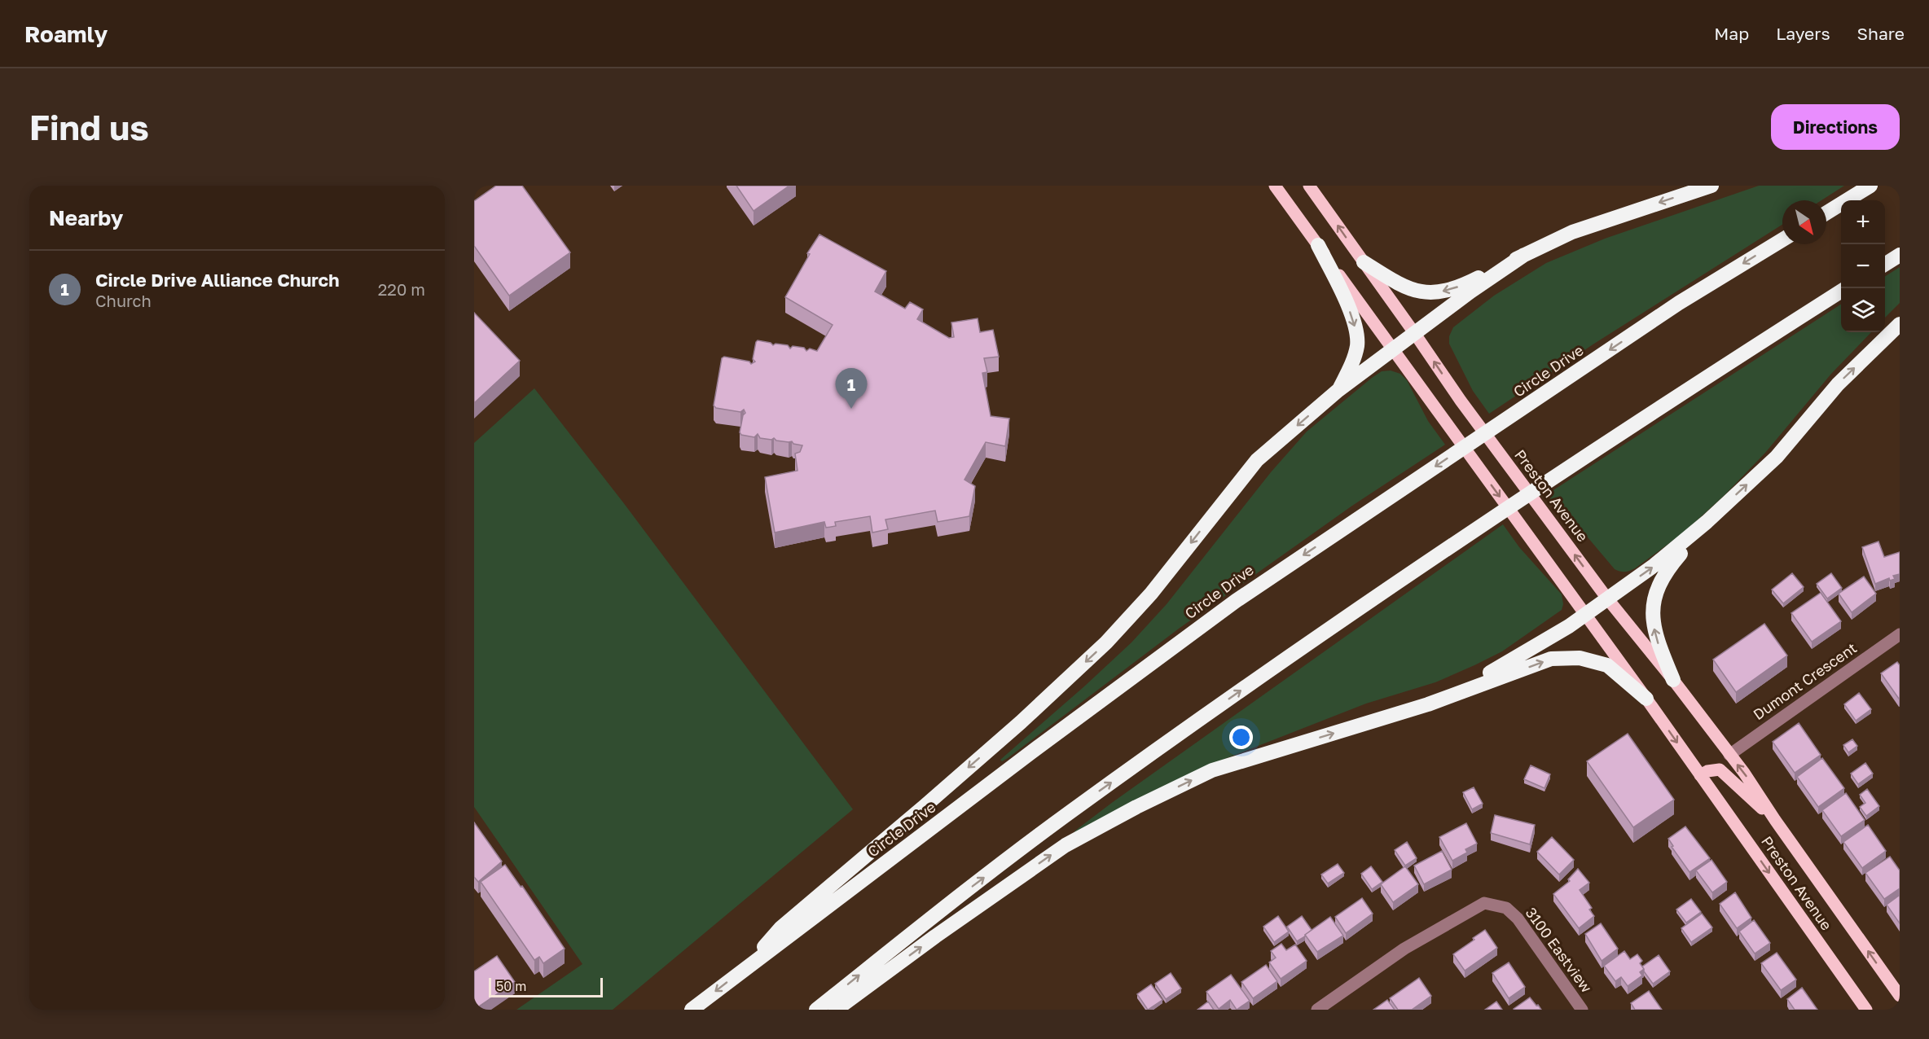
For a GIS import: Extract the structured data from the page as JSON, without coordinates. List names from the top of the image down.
{
  "streets": {
    "highway": ["Circle Drive"],
    "main road": ["Preston Avenue"],
    "street": ["Dumont Crescent", "3100 Eastview"]
  },
  "crossings": [
    ["Preston Avenue", "Dumont Crescent"]
  ],
  "scale_bar": "50 m",
  "north": "bottom right",
  "page": {
    "header": "Roamly",
    "nav": ["Map", "Layers", "Share"],
    "buttons": "Directions",
    "title": "Find us",
    "heading": "Nearby",
    "map_buttons": ["+", "−"],
    "list": [
      {
        "mark": "1",
        "name": "Circle Drive Alliance Church",
        "note": "Church",
        "value": "220 m"
      }
    ],
    "pins": "1",
    "scale": "50 m"
  }
}
